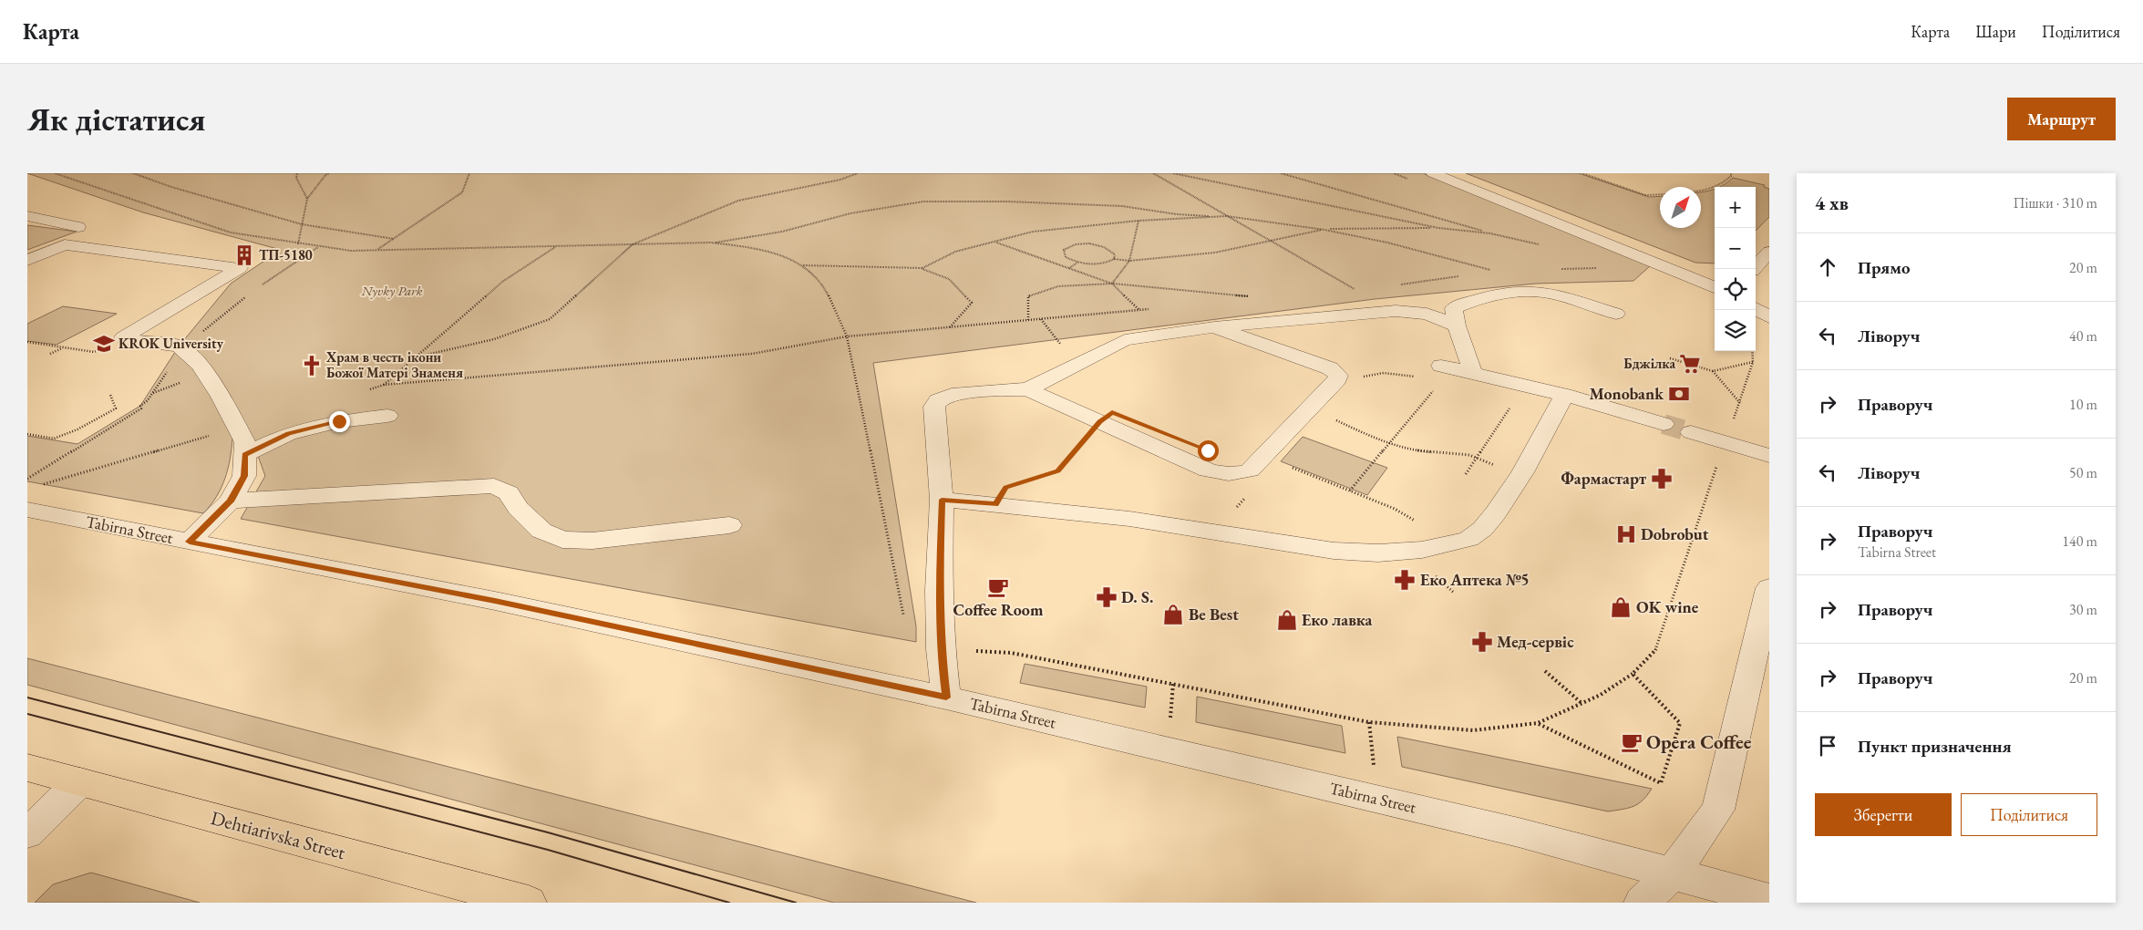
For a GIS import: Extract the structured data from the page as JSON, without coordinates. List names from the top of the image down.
{
  "streets": {
    "main road": ["Dehtiarivska Street"],
    "street": ["Tabirna Street"]
  },
  "parks": ["Nyvky Park"],
  "places": {
    "building": ["ТП-5180"],
    "school or university": ["KROK University"],
    "supermarket": ["Бджілка"],
    "church": ["Храм в честь ікони Божої Матері Знаменя"],
    "bank": ["Monobank"],
    "pharmacy": [
      "Фармастарт",
      "Еко Аптека №5",
      "D. S.",
      "Мед-сервіс"
    ],
    "hospital": ["Dobrobut"],
    "cafe": ["Coffee Room", "Opera Coffee"],
    "shop": ["OK wine", "Be Best", "Еко лавка"]
  },
  "north": "top right",
  "page": {
    "header": "Карта",
    "nav": ["Карта", "Шари", "Поділитися"],
    "buttons": [
      "Маршрут",
      ["Зберегти", "Поділитися"]
    ],
    "title": "Як дістатися",
    "heading": ["4 хв", "Пішки · 310 m"],
    "map_buttons": ["+", "−"],
    "list": [
      ["Прямо", "20 m"],
      ["Ліворуч", "40 m"],
      ["Праворуч", "10 m"],
      ["Ліворуч", "50 m"],
      ["Праворуч", "Tabirna Street", "140 m"],
      ["Праворуч", "30 m"],
      ["Праворуч", "20 m"],
      "Пункт призначення"
    ]
  }
}
